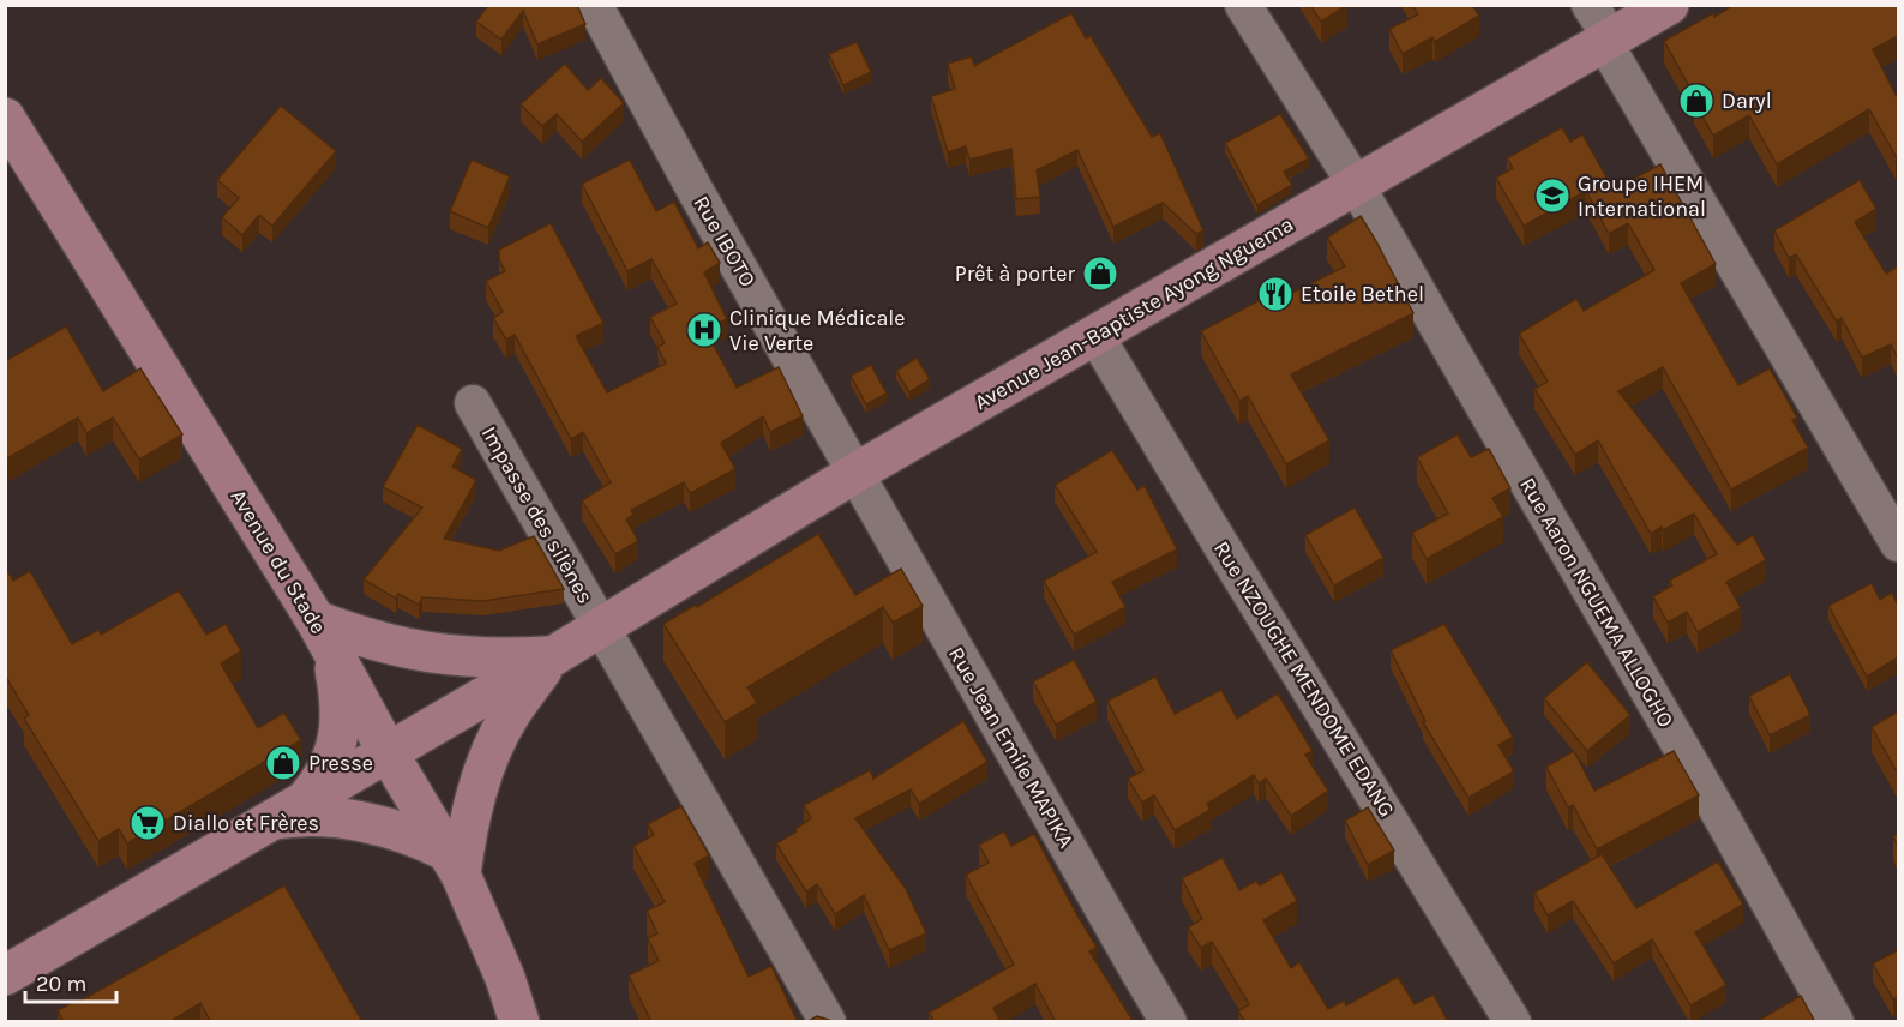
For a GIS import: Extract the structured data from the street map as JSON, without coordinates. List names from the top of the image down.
{
  "streets": {
    "main road": ["Avenue Jean-Baptiste Ayong Nguema", "Avenue du Stade"],
    "street": [
      "Rue IBOTO",
      "Impasse des silènes",
      "Rue Aaron NGUEMA ALLOGHO",
      "Rue NZOUGHE MENDOME EDANG",
      "Rue Jean Emile MAPIKA"
    ]
  },
  "crossings": [
    ["Rue IBOTO", "Avenue Jean-Baptiste Ayong Nguema"],
    ["Rue IBOTO", "Rue Jean Emile MAPIKA"],
    ["Avenue Jean-Baptiste Ayong Nguema", "Impasse des silènes"],
    ["Avenue Jean-Baptiste Ayong Nguema", "Rue Aaron NGUEMA ALLOGHO"],
    ["Avenue Jean-Baptiste Ayong Nguema", "Rue NZOUGHE MENDOME EDANG"],
    ["Avenue Jean-Baptiste Ayong Nguema", "Rue Jean Emile MAPIKA"]
  ],
  "places": {
    "shop": ["Daryl", "Prêt à porter", "Presse"],
    "school or university": ["Groupe IHEM International"],
    "restaurant": ["Etoile Bethel"],
    "hospital": ["Clinique Médicale Vie Verte"],
    "supermarket": ["Diallo et Frères"]
  },
  "scale_bar": "20 m"
}
